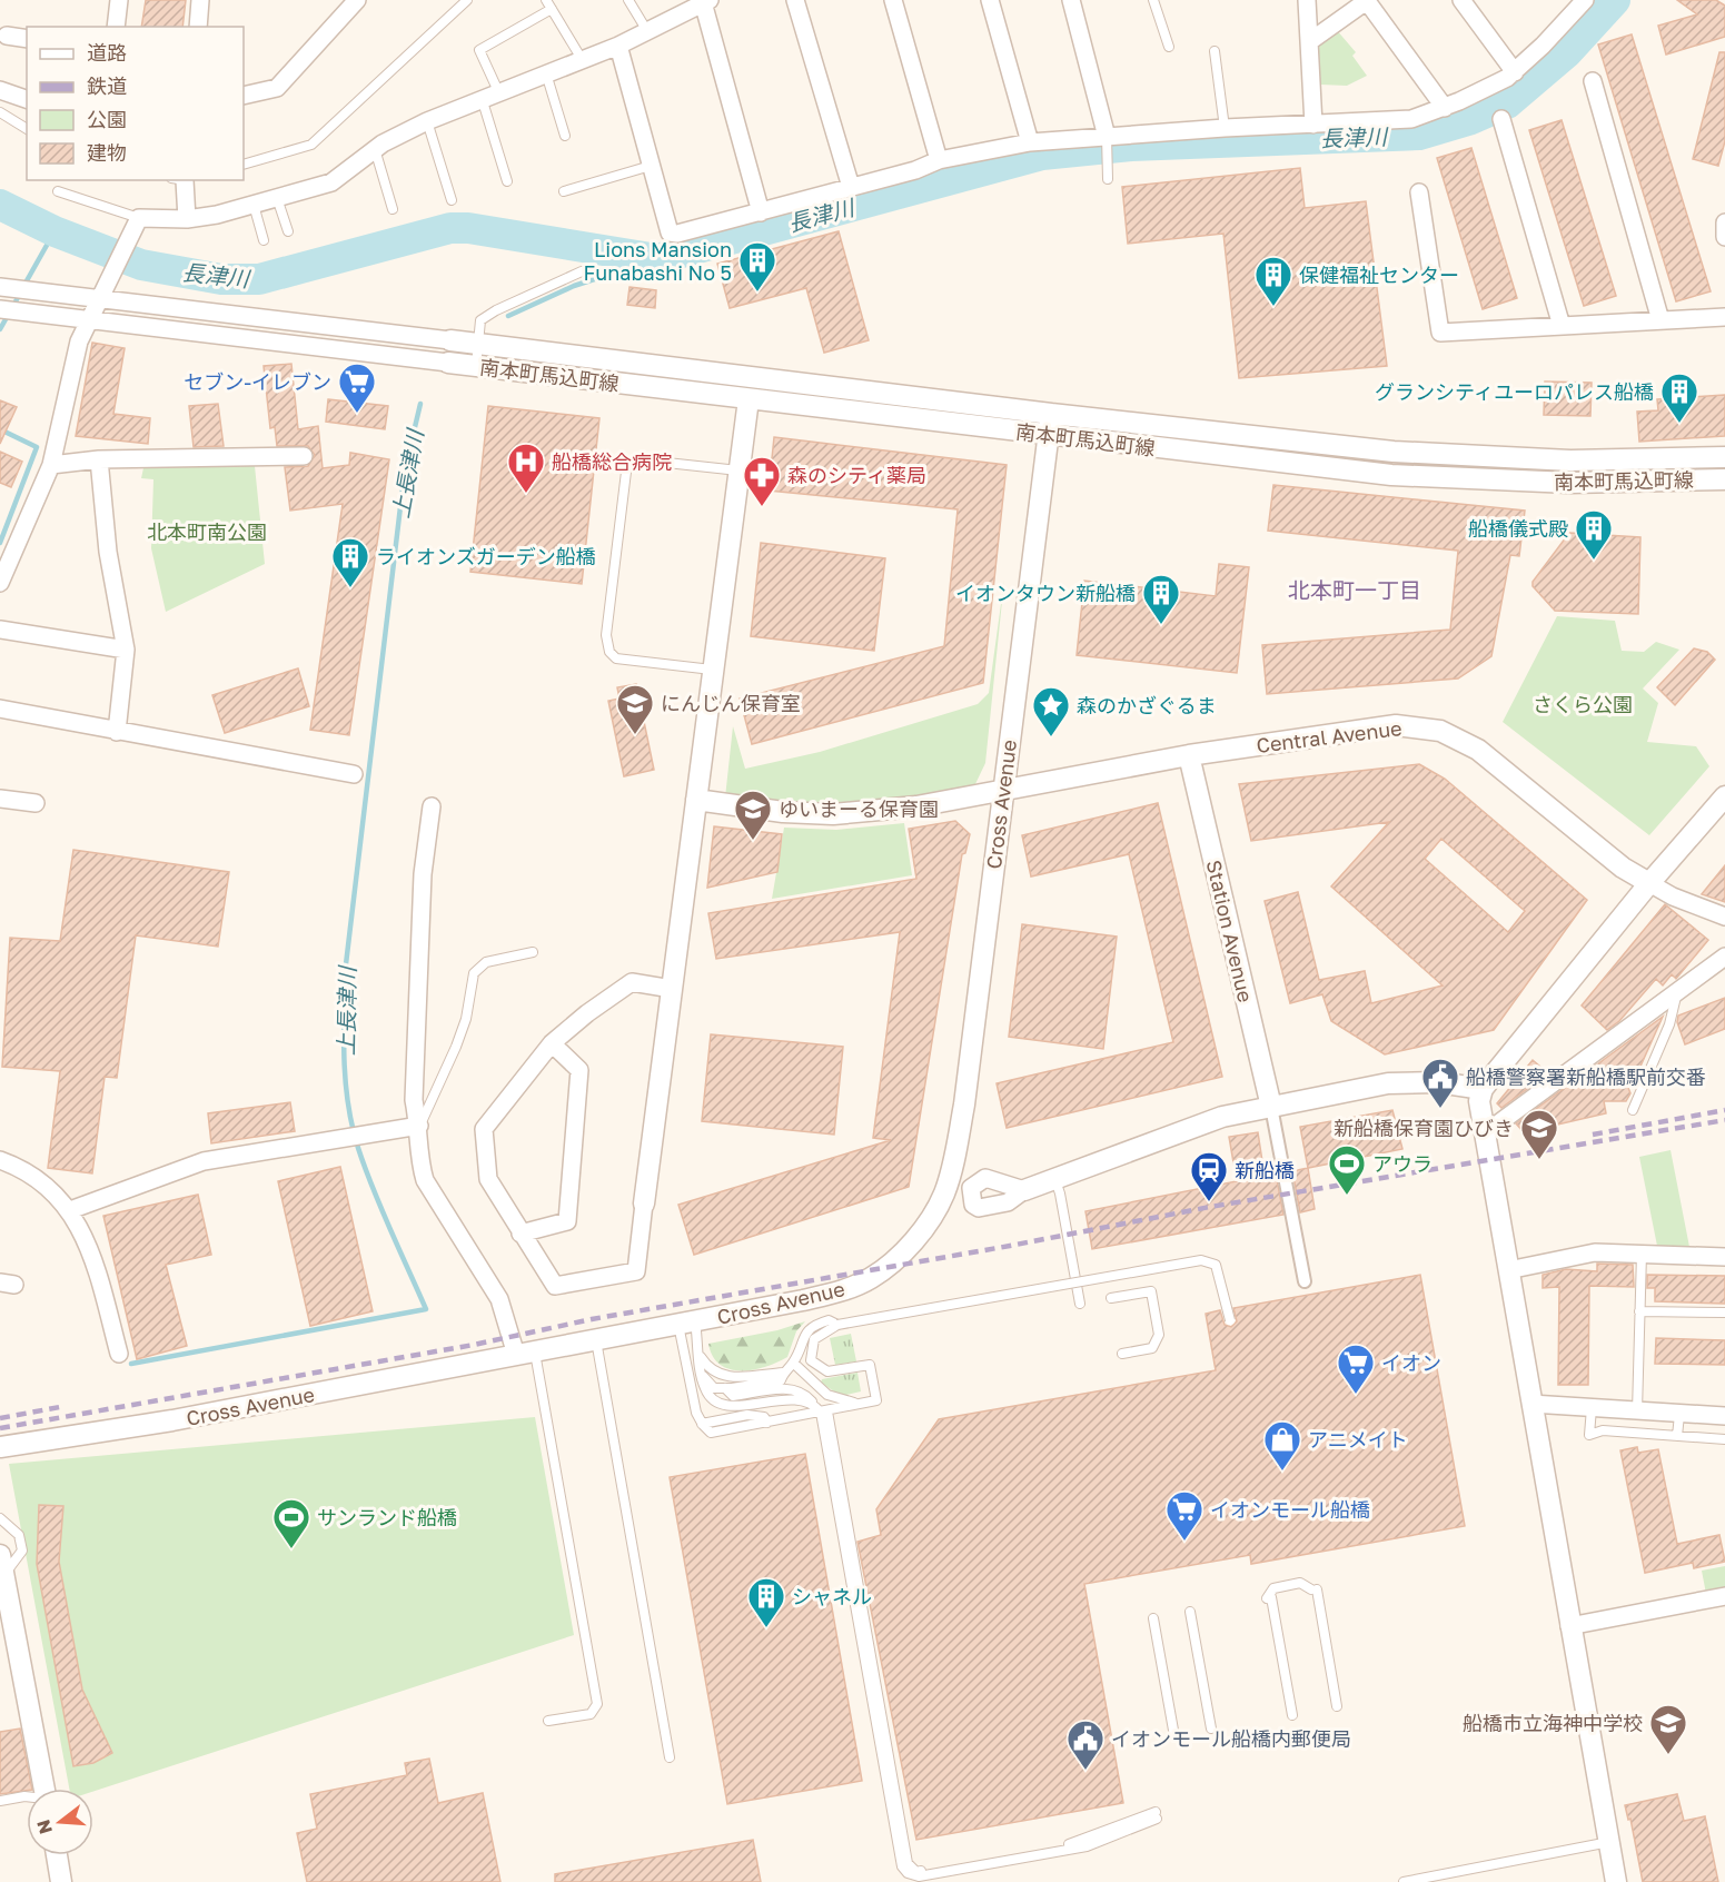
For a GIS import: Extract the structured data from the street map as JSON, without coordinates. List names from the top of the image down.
{
  "streets": {
    "street": [
      "南本町馬込町線",
      "Central Avenue",
      "Cross Avenue",
      "Station Avenue"
    ]
  },
  "crossings": [
    ["南本町馬込町線", "Cross Avenue"],
    ["Central Avenue", "Cross Avenue"],
    ["Central Avenue", "Station Avenue"]
  ],
  "districts": ["北本町一丁目"],
  "water": ["長津川", "上長津川"],
  "parks": ["北本町南公園", "さくら公園"],
  "places": {
    "building": [
      "Lions Mansion Funabashi No 5",
      "保健福祉センター",
      "グランシティユーロパレス船橋",
      "船橋儀式殿",
      "ライオンズガーデン船橋",
      "イオンタウン新船橋",
      "シャネル"
    ],
    "supermarket": ["セブン-イレブン", "イオン", "イオンモール船橋"],
    "hospital": ["船橋総合病院"],
    "pharmacy": ["森のシティ薬局"],
    "school or university": [
      "にんじん保育室",
      "ゆいまーる保育園",
      "新船橋保育園ひびき",
      "船橋市立海神中学校"
    ],
    "place": ["森のかざぐるま"],
    "public building": ["船橋警察署新船橋駅前交番", "イオンモール船橋内郵便局"],
    "sports": ["アウラ", "サンランド船橋"],
    "station": ["新船橋"],
    "shop": ["アニメイト"]
  },
  "legend": [
    "道路",
    "鉄道",
    "公園",
    "建物"
  ],
  "north": "left"
}
